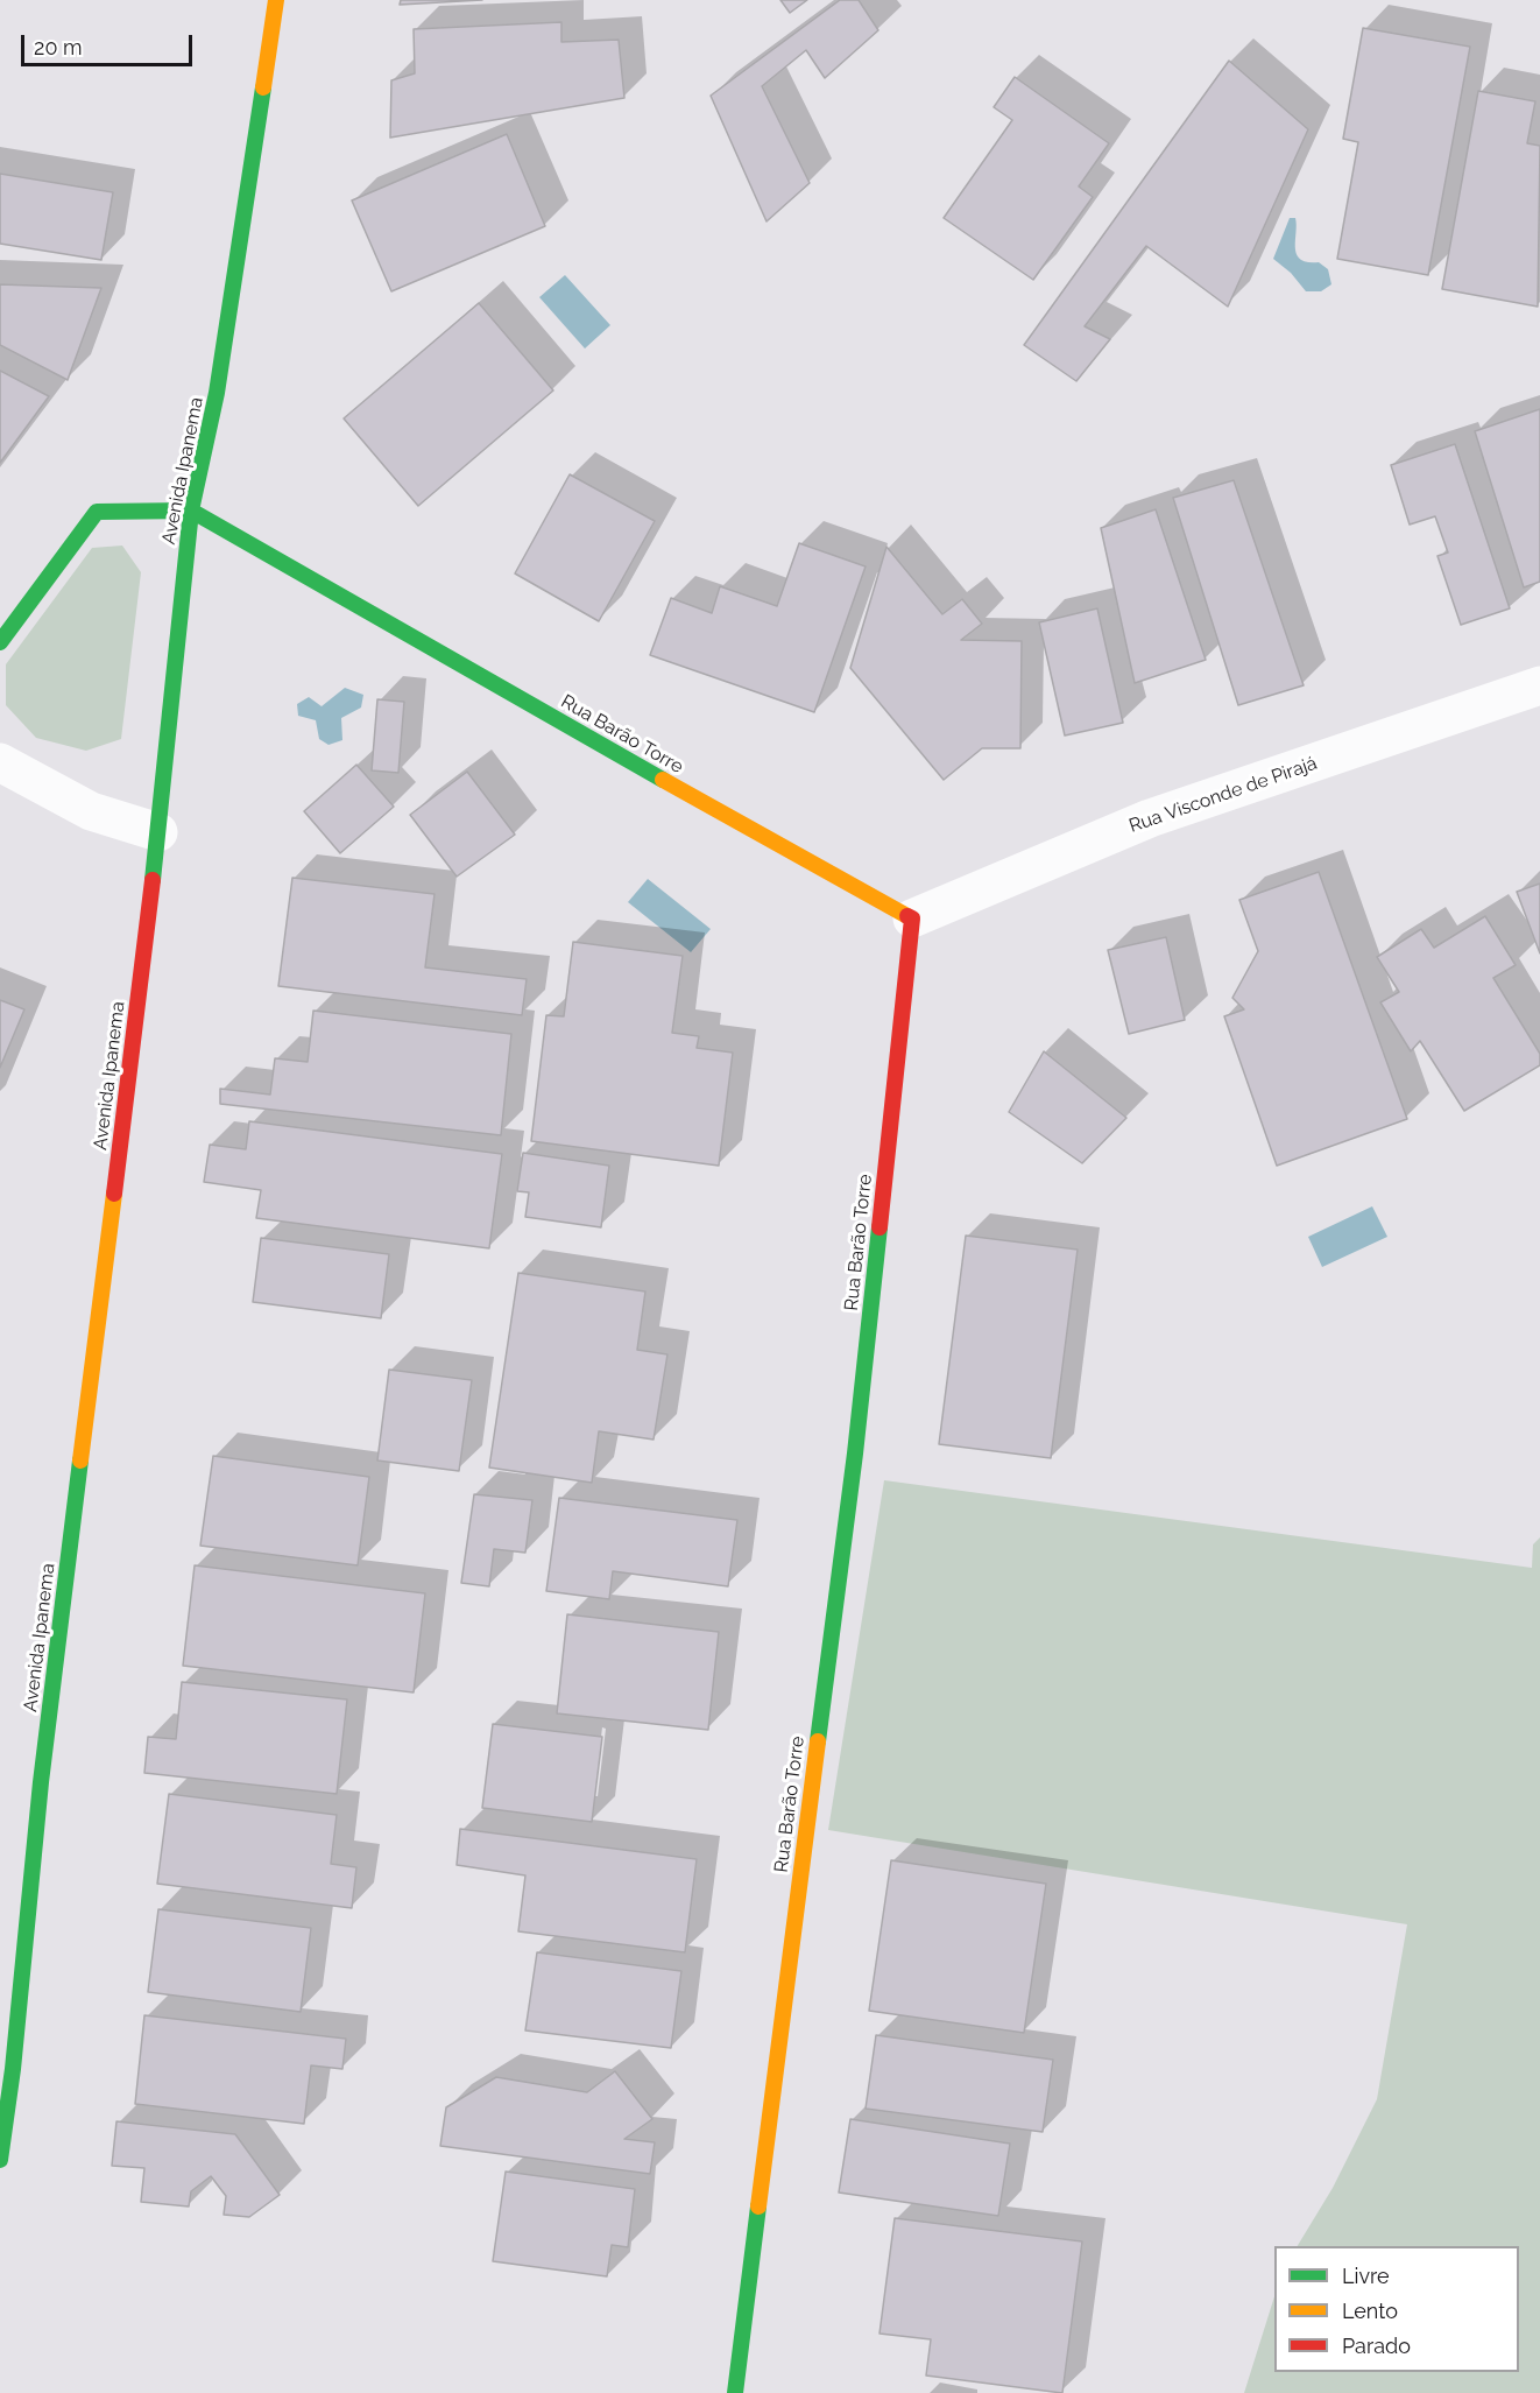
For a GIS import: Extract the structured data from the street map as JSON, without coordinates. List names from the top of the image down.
{
  "streets": {
    "street": ["Avenida Ipanema", "Rua Barão Torre", "Rua Visconde de Pirajá"]
  },
  "crossings": [
    ["Avenida Ipanema", "Rua Barão Torre"],
    ["Rua Barão Torre", "Rua Visconde de Pirajá"]
  ],
  "legend": ["Livre", "Lento", "Parado"],
  "scale_bar": "20 m"
}
